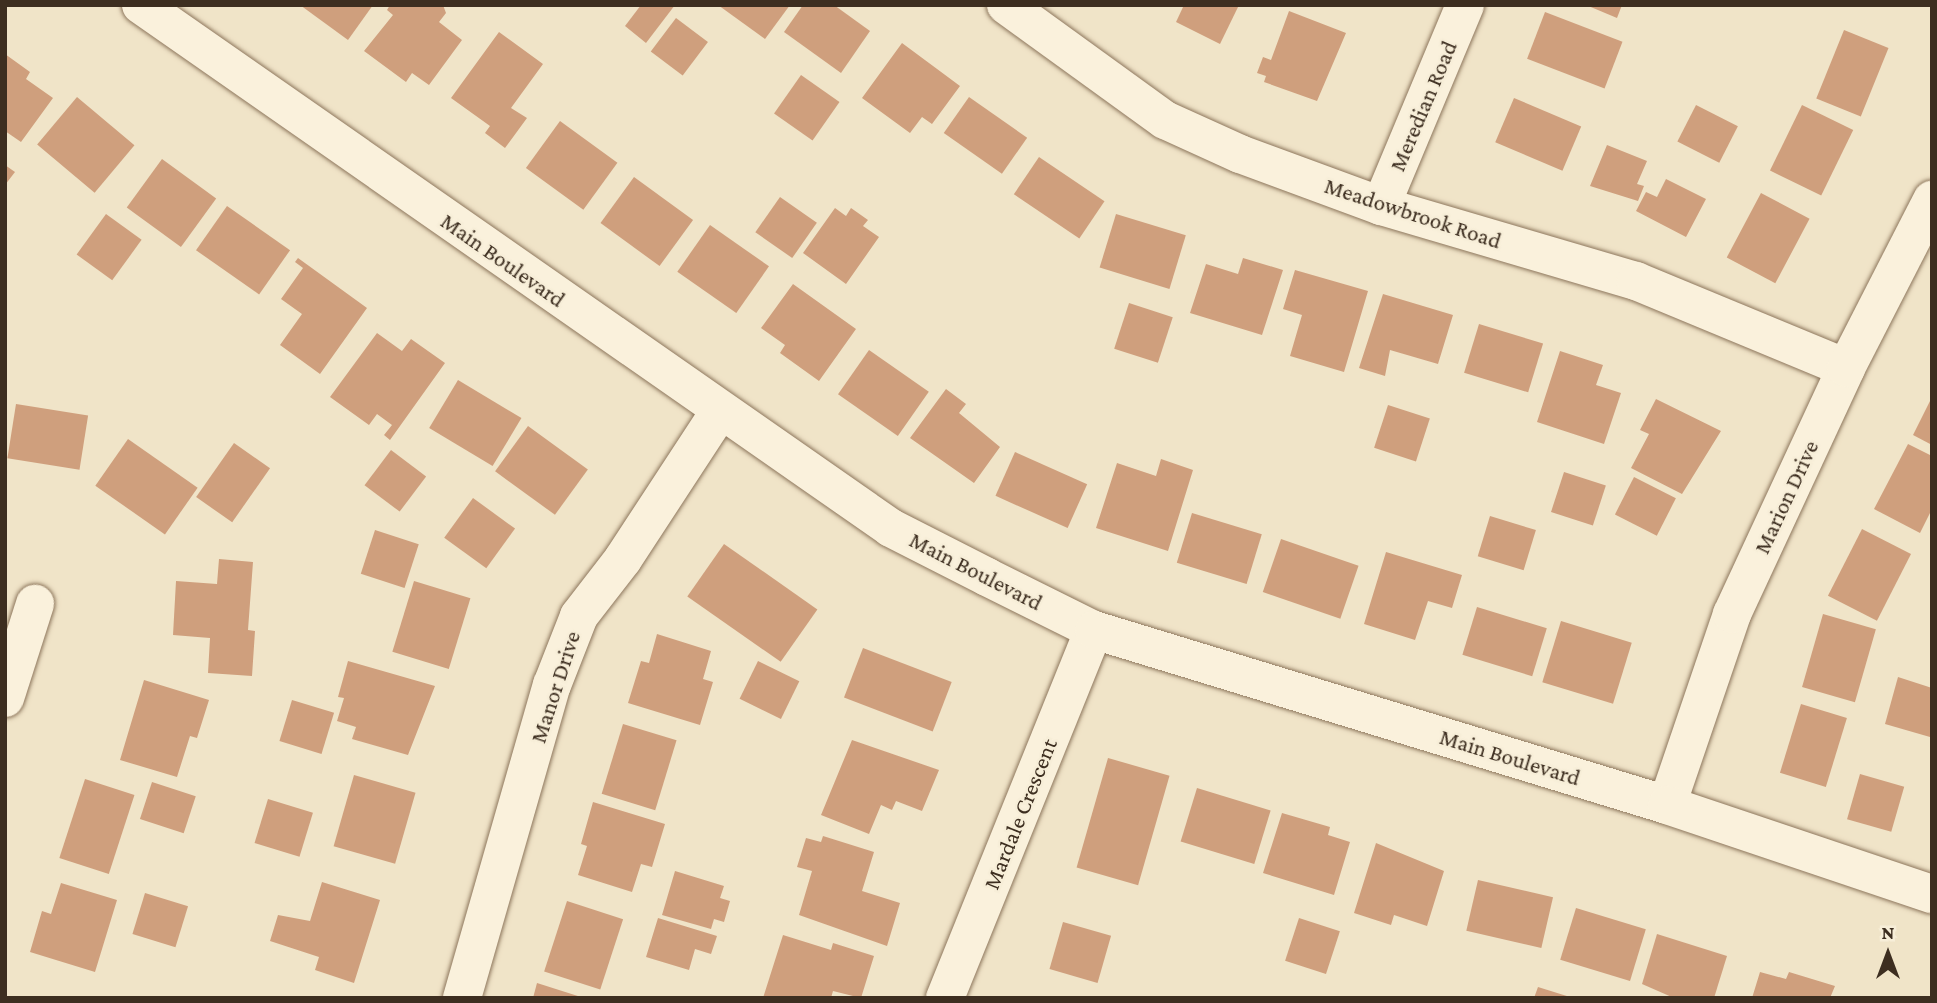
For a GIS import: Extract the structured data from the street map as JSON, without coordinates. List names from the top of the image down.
{
  "streets": {
    "street": [
      "Meredian Road",
      "Meadowbrook Road",
      "Main Boulevard",
      "Marion Drive",
      "Manor Drive",
      "Mardale Crescent"
    ]
  },
  "crossings": [
    ["Meredian Road", "Meadowbrook Road"],
    ["Meadowbrook Road", "Marion Drive"],
    ["Main Boulevard", "Marion Drive"],
    ["Main Boulevard", "Manor Drive"],
    ["Main Boulevard", "Mardale Crescent"]
  ],
  "north": "top"
}
